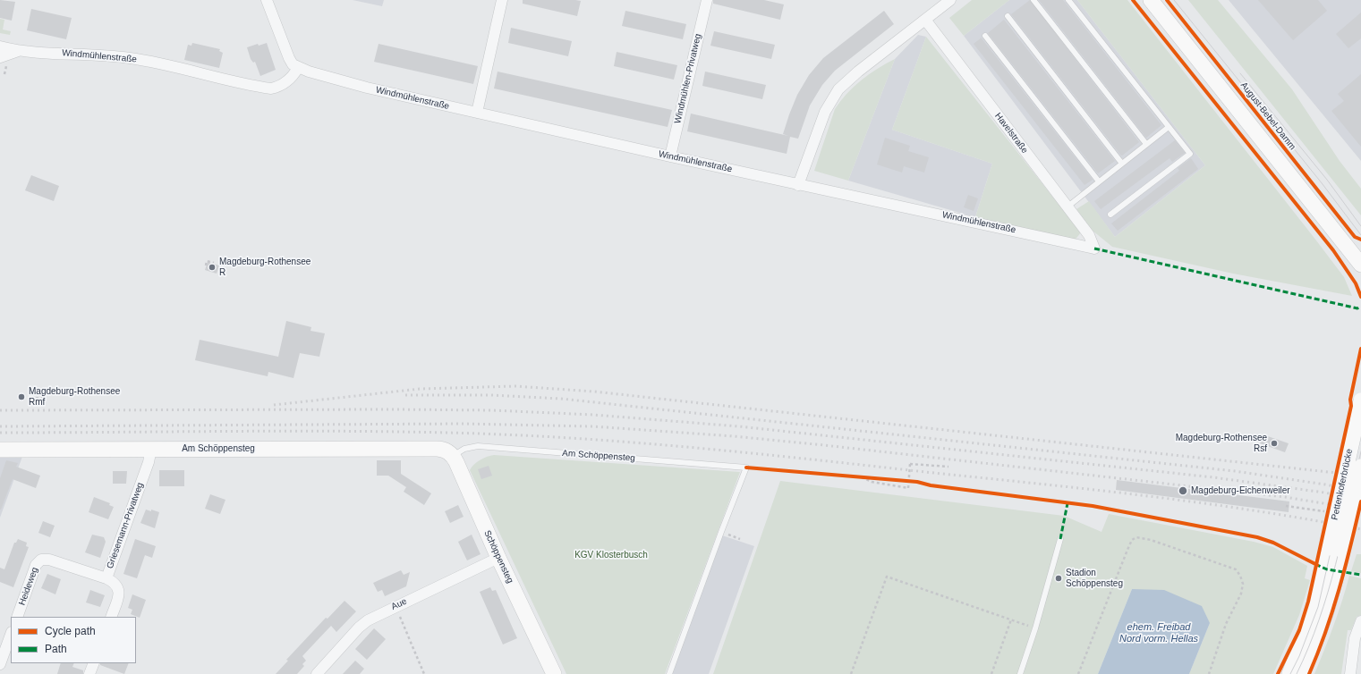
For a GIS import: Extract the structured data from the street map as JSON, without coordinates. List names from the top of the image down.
{
  "streets": {
    "main road": [
      "August-Bebel-Damm",
      "Am Schöppensteg",
      "Pettenkoferbrücke",
      "Schöppensteg"
    ],
    "street": [
      "Windmühlenstraße",
      "Windmühlen-Privatweg",
      "Havelstraße",
      "Griesemann-Privatweg",
      "Heideweg",
      "Aue"
    ]
  },
  "crossings": [
    ["Windmühlenstraße", "Windmühlen-Privatweg"],
    ["Windmühlenstraße", "Havelstraße"],
    ["Am Schöppensteg", "Griesemann-Privatweg"],
    ["Am Schöppensteg", "Schöppensteg"],
    ["Griesemann-Privatweg", "Heideweg"],
    ["Schöppensteg", "Aue"]
  ],
  "water": ["ehem. Freibad Nord vorm. Hellas"],
  "parks": ["KGV Klosterbusch"],
  "places": [
    "Magdeburg-Rothensee R",
    "Magdeburg-Rothensee Rmf",
    "Magdeburg-Rothensee Rsf",
    "Magdeburg-Eichenweiler",
    "Stadion Schöppensteg"
  ],
  "legend": ["Cycle path", "Path"]
}
